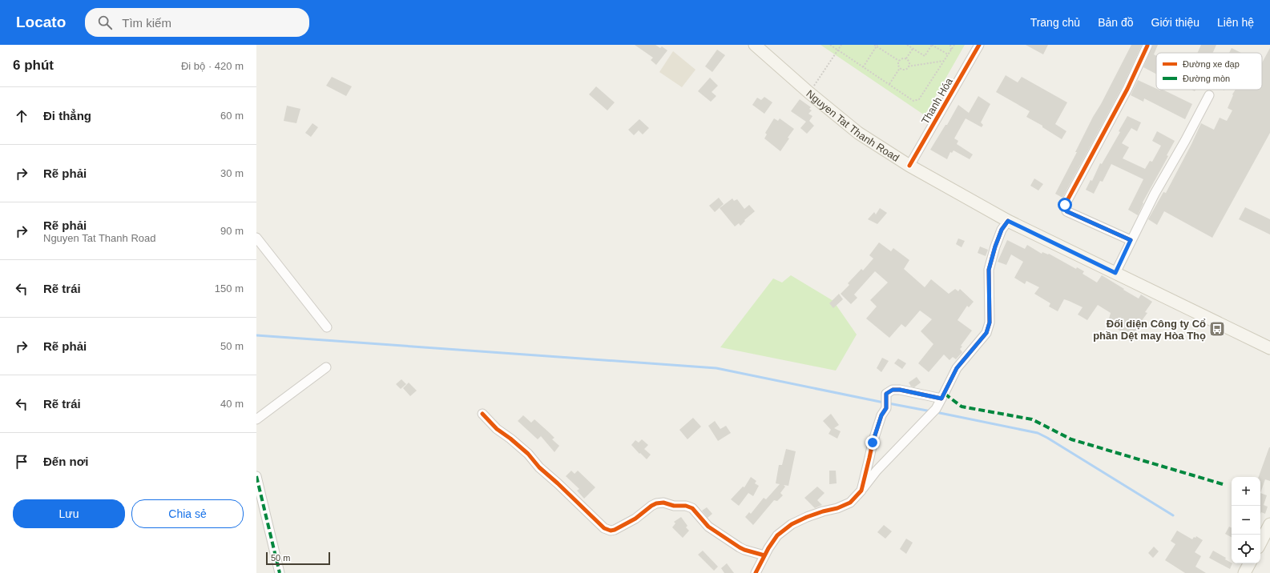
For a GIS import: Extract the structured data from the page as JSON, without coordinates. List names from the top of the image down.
{
  "streets": {
    "main road": ["Nguyen Tat Thanh Road"],
    "street": ["Thanh Hóa"]
  },
  "crossings": [
    ["Thanh Hóa", "Nguyen Tat Thanh Road"]
  ],
  "places": {
    "bus stop": ["Đối diện Công ty Cổ phần Dệt may Hòa Thọ"]
  },
  "legend": ["Đường xe đạp", "Đường mòn"],
  "scale_bar": "50 m",
  "page": {
    "header": "Locato",
    "search": "Tìm kiếm",
    "nav": [
      "Trang chủ",
      "Bản đồ",
      "Giới thiệu",
      "Liên hệ"
    ],
    "heading": ["6 phút", "Đi bộ · 420 m"],
    "list": [
      ["Đi thẳng", "60 m"],
      ["Rẽ phải", "30 m"],
      ["Rẽ phải", "Nguyen Tat Thanh Road", "90 m"],
      ["Rẽ trái", "150 m"],
      ["Rẽ phải", "50 m"],
      ["Rẽ trái", "40 m"],
      "Đến nơi"
    ],
    "map_buttons": ["+", "−"],
    "buttons": ["Lưu", "Chia sẻ"],
    "scale": "50 m"
  }
}
